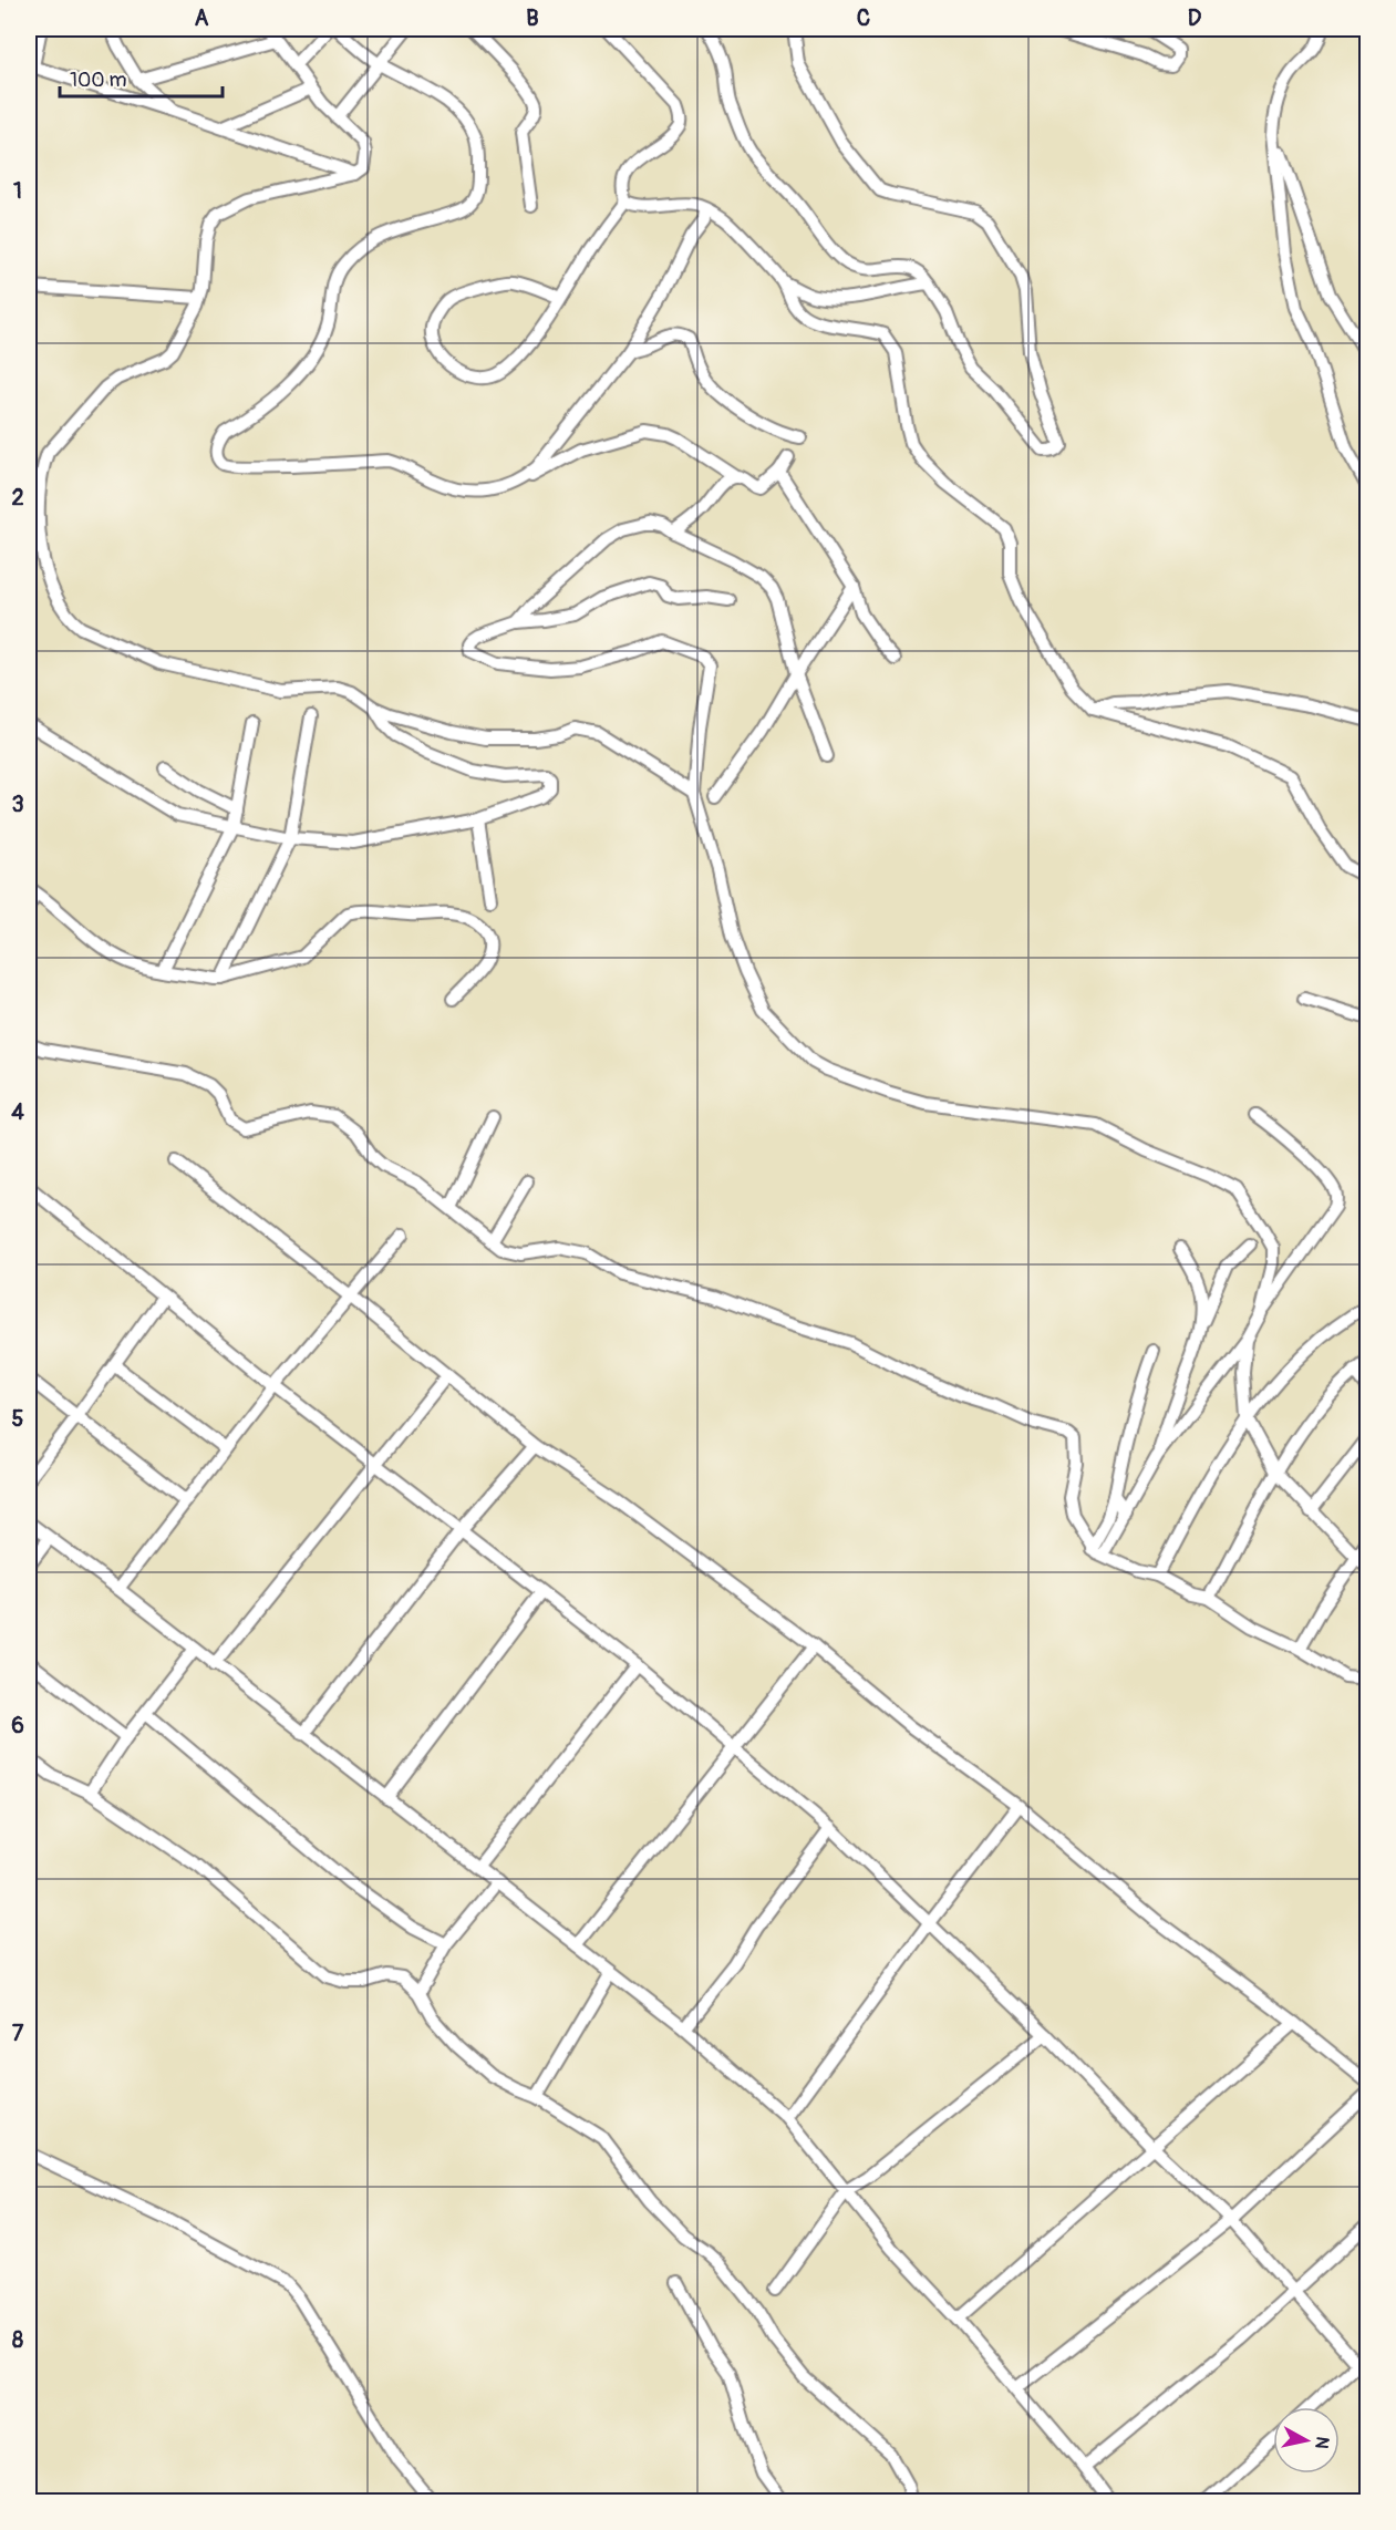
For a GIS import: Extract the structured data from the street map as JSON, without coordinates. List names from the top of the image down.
{
  "scale_bar": "100 m",
  "north": "right",
  "grid": {
    "columns": [
      "A",
      "B",
      "C",
      "D"
    ],
    "rows": [
      "1",
      "2",
      "3",
      "4",
      "5",
      "6",
      "7",
      "8"
    ]
  }
}
